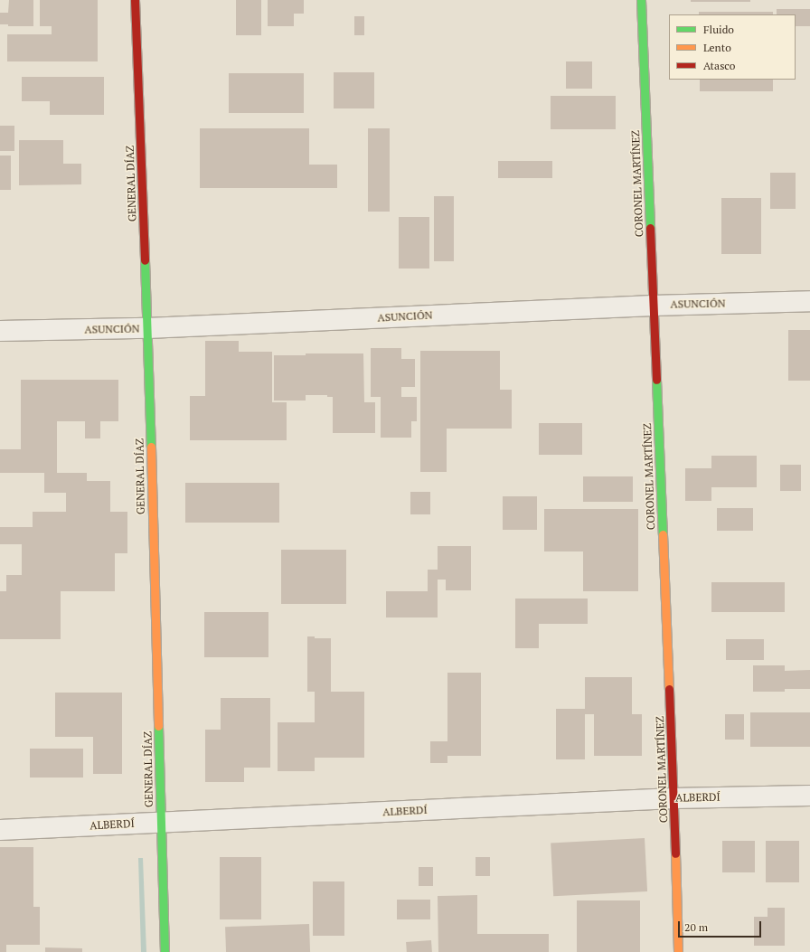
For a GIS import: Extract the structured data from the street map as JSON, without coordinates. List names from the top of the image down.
{
  "streets": {
    "street": [
      "GENERAL DÍAZ",
      "CORONEL MARTÍNEZ",
      "ASUNCIÓN",
      "ALBERDÍ"
    ]
  },
  "crossings": [
    ["GENERAL DÍAZ", "ASUNCIÓN"],
    ["GENERAL DÍAZ", "ALBERDÍ"],
    ["CORONEL MARTÍNEZ", "ASUNCIÓN"],
    ["CORONEL MARTÍNEZ", "ALBERDÍ"]
  ],
  "legend": ["Fluido", "Lento", "Atasco"],
  "scale_bar": "20 m"
}
